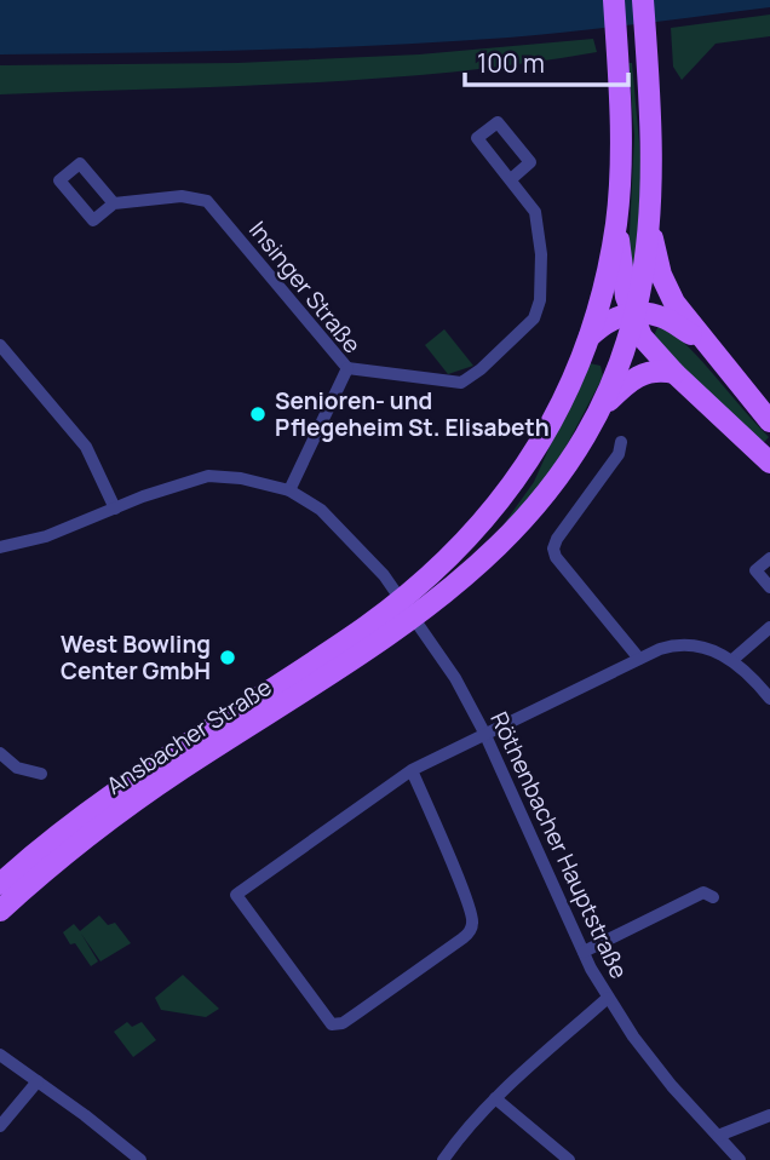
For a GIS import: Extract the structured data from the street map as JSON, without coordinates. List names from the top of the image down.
{
  "streets": {
    "main road": ["Ansbacher Straße"],
    "street": ["Insinger Straße", "Röthenbacher Hauptstraße"]
  },
  "crossings": [
    ["Insinger Straße", "Röthenbacher Hauptstraße"],
    ["Ansbacher Straße", "Röthenbacher Hauptstraße"]
  ],
  "places": ["Senioren- und Pflegeheim St. Elisabeth", "West Bowling Center GmbH"],
  "scale_bar": "100 m"
}
